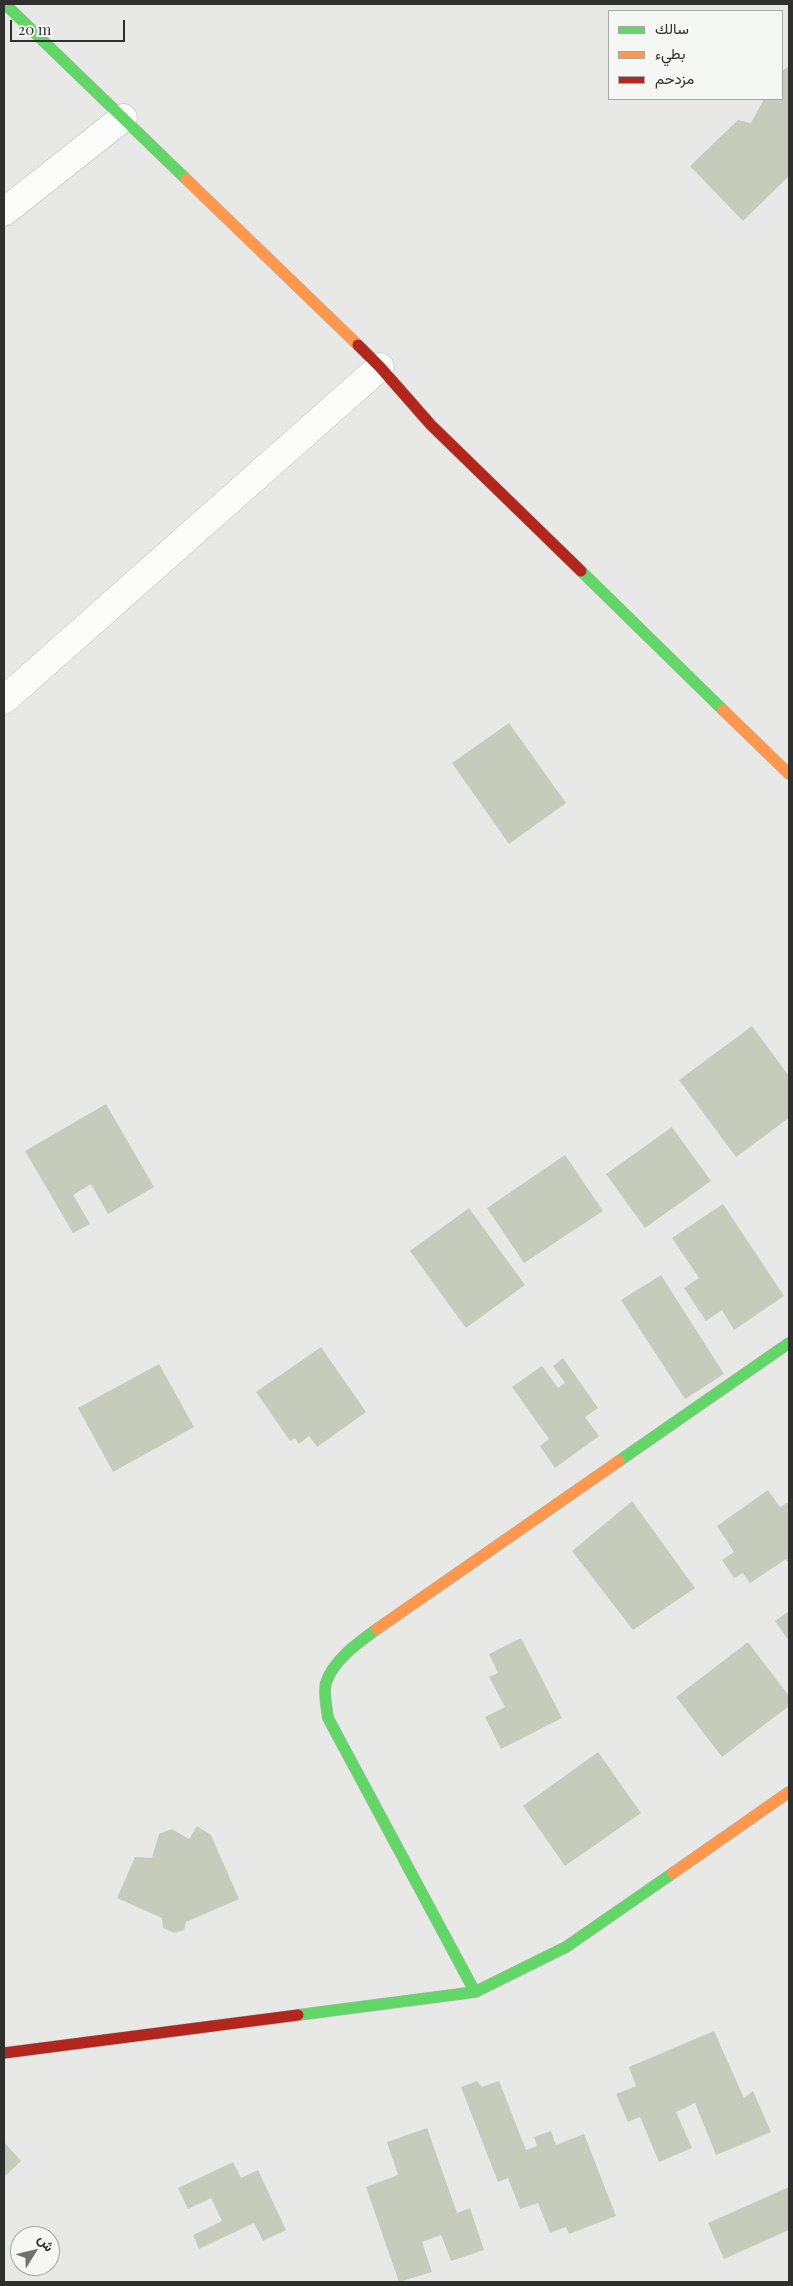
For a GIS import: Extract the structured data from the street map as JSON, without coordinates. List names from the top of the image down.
{
  "legend": ["سالك", "بطيء", "مزدحم"],
  "scale_bar": "20 m",
  "north": "top right"
}
